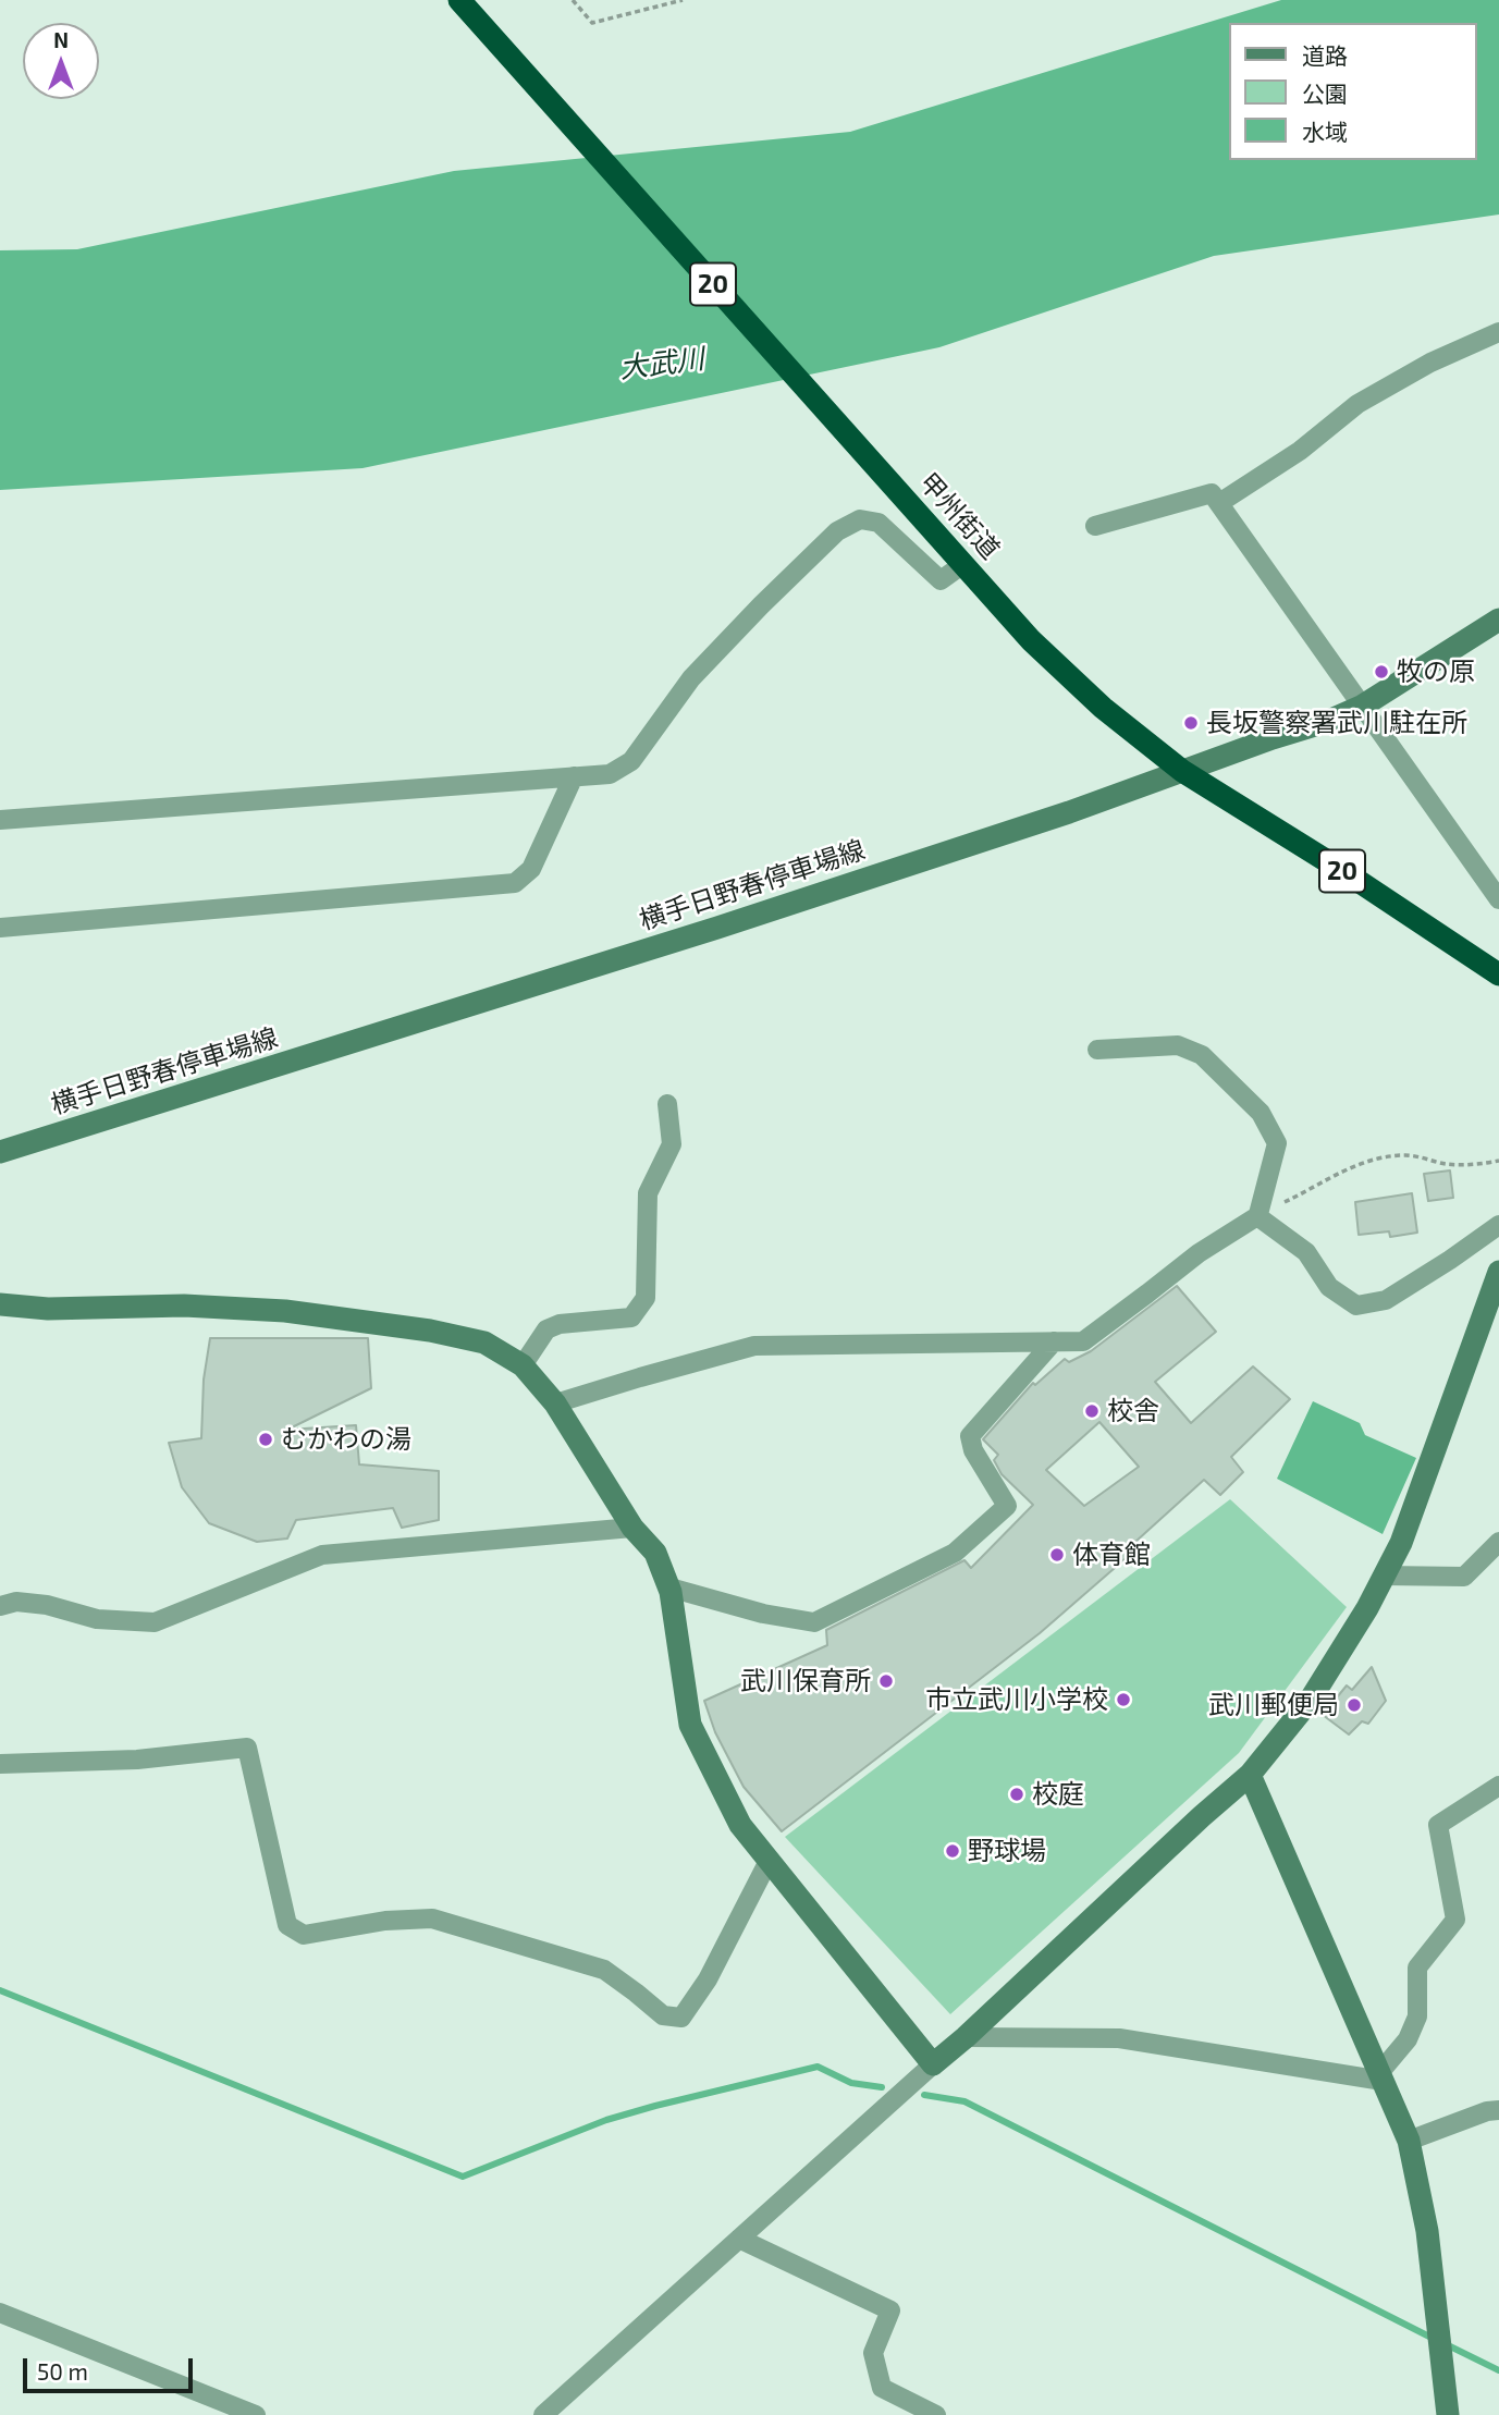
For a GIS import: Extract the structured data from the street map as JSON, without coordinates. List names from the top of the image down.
{
  "streets": {
    "highway": ["20", "甲州街道"],
    "street": ["横手日野春停車場線"]
  },
  "crossings": [
    ["甲州街道", "横手日野春停車場線"]
  ],
  "water": ["大武川"],
  "places": [
    "牧の原",
    "長坂警察署武川駐在所",
    "校舎",
    "むかわの湯",
    "体育館",
    "武川保育所",
    "市立武川小学校",
    "武川郵便局",
    "校庭",
    "野球場"
  ],
  "legend": ["道路", "公園", "水域"],
  "scale_bar": "50 m",
  "north": "top"
}
